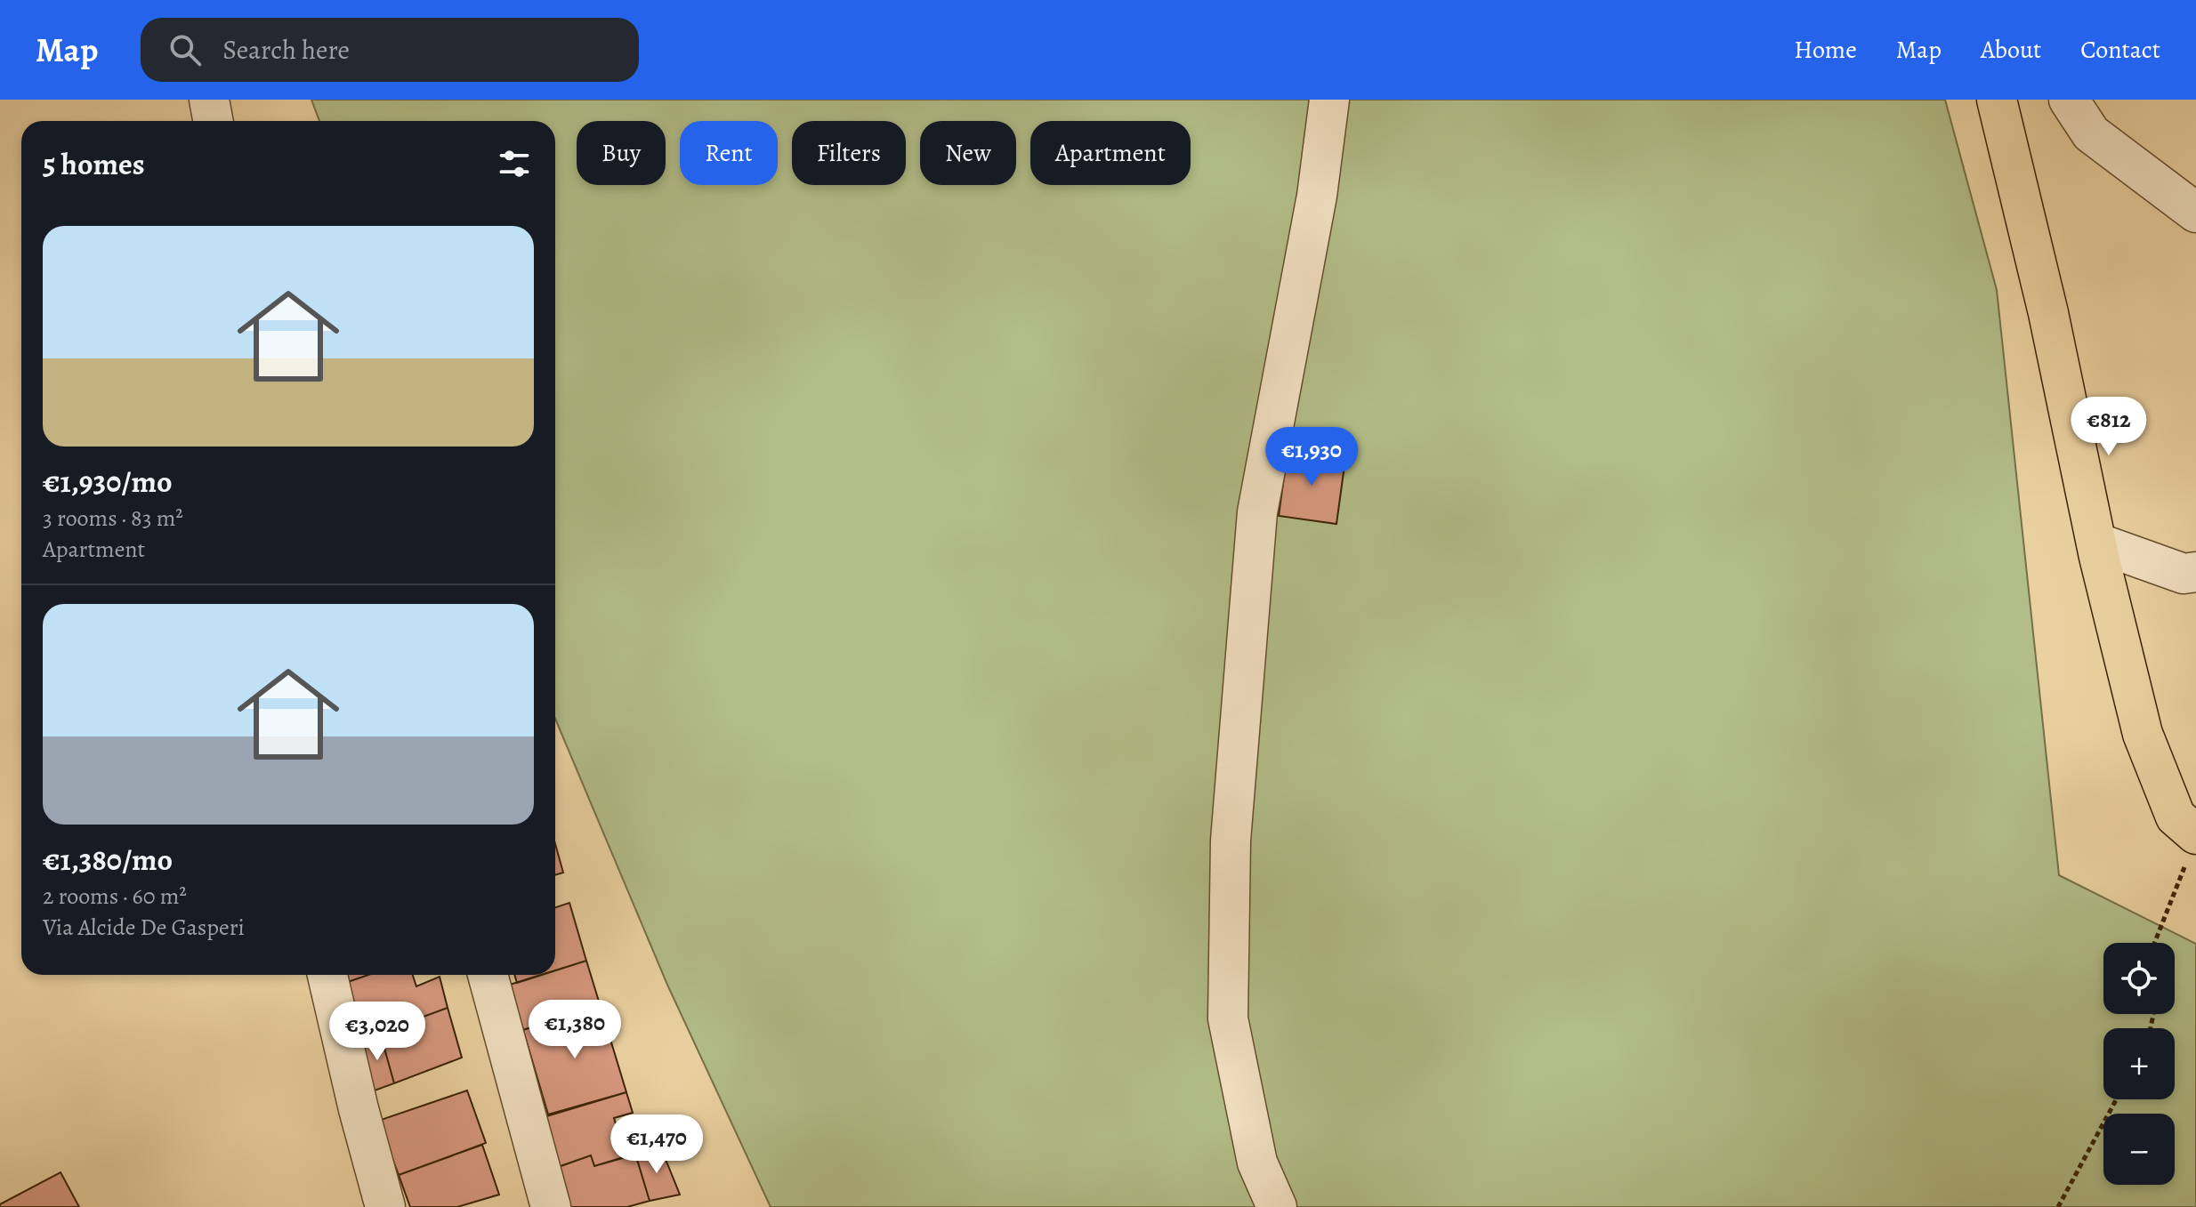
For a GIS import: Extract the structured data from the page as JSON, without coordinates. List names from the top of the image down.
{
  "page": {
    "header": "Map",
    "search": "Search here",
    "nav": [
      "Home",
      "Map",
      "About",
      "Contact"
    ],
    "chip": [
      "Buy",
      "Rent",
      "Filters",
      "New",
      "Apartment"
    ],
    "heading": "5 homes",
    "list": [
      {
        "name": "€1,930/mo",
        "note": "3 rooms · 83 m² · Apartment"
      },
      {
        "name": "€1,380/mo",
        "note": "2 rooms · 60 m² · Via Alcide De Gasperi"
      }
    ],
    "price": [
      "€812",
      "€1,930",
      "€1,380",
      "€3,020",
      "€1,470"
    ],
    "map_buttons": ["+", "−"]
  }
}
